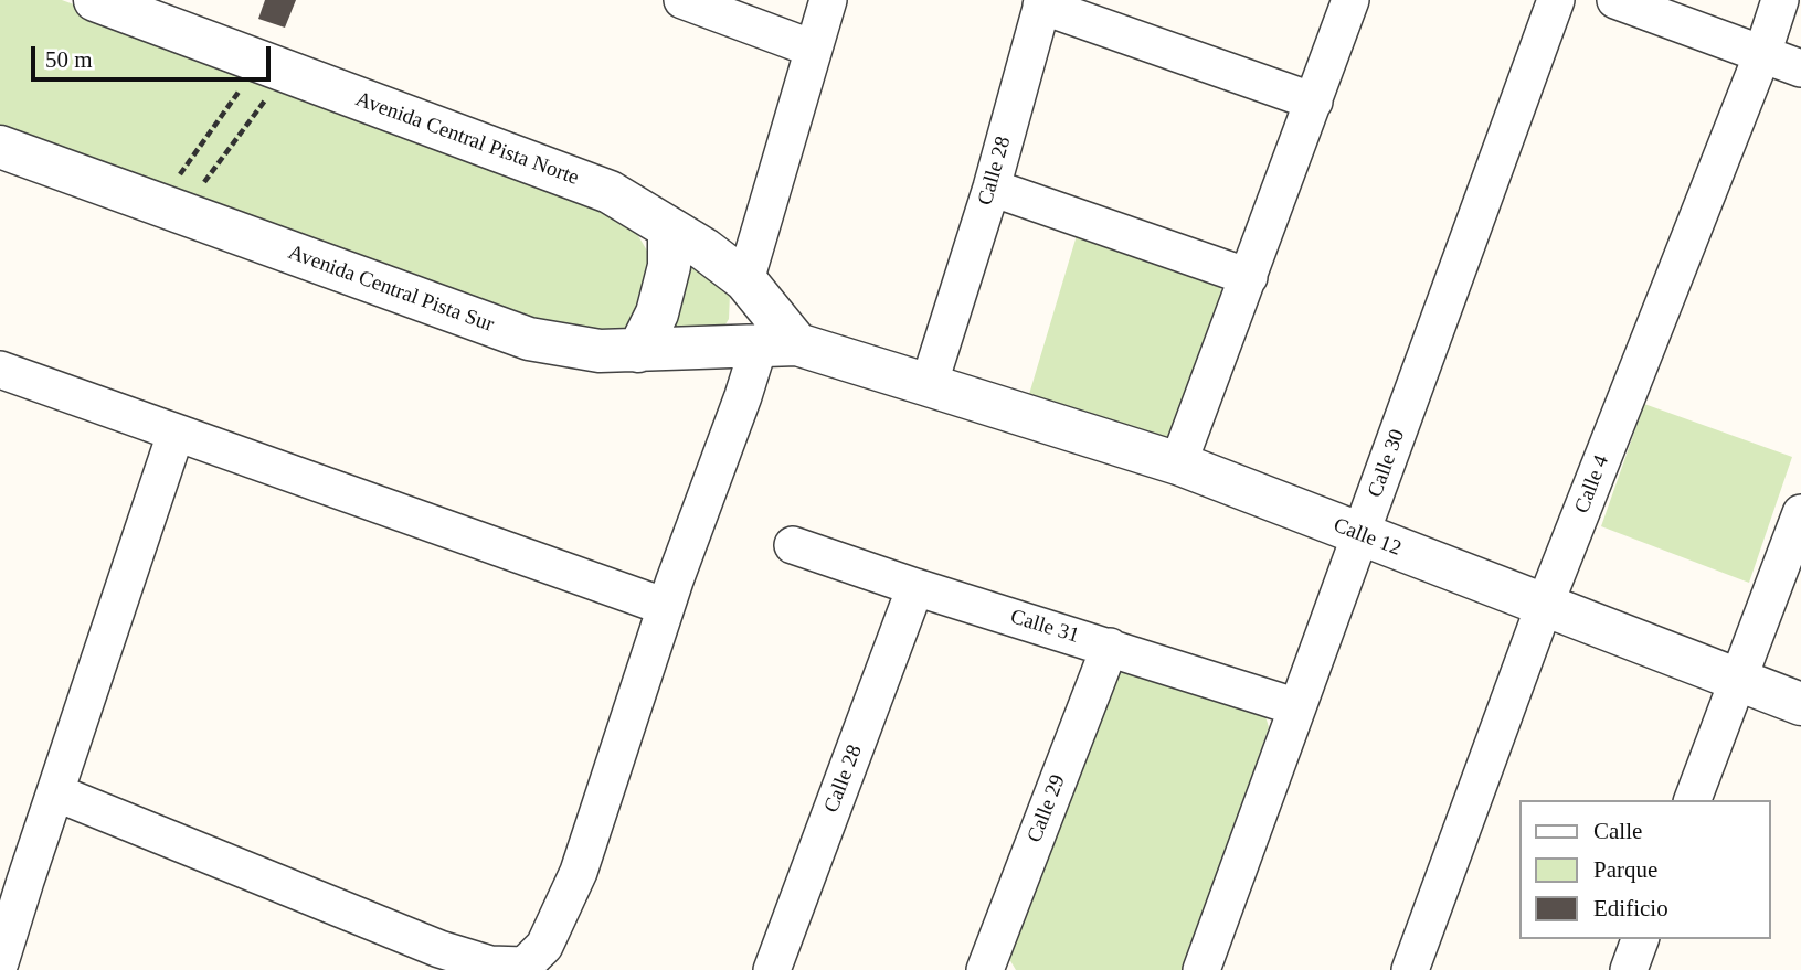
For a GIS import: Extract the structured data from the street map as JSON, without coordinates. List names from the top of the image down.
{
  "streets": {
    "street": [
      "Avenida Central Pista Norte",
      "Calle 28",
      "Avenida Central Pista Sur",
      "Calle 30",
      "Calle 4",
      "Calle 12",
      "Calle 31",
      "Calle 29"
    ]
  },
  "crossings": [
    ["Avenida Central Pista Norte", "Avenida Central Pista Sur"],
    ["Avenida Central Pista Norte", "Calle 12"],
    ["Calle 28", "Calle 12"],
    ["Calle 28", "Calle 31"],
    ["Avenida Central Pista Sur", "Calle 12"],
    ["Calle 30", "Calle 12"],
    ["Calle 30", "Calle 31"],
    ["Calle 4", "Calle 12"],
    ["Calle 31", "Calle 29"]
  ],
  "legend": ["Calle", "Parque", "Edificio"],
  "scale_bar": "50 m"
}
